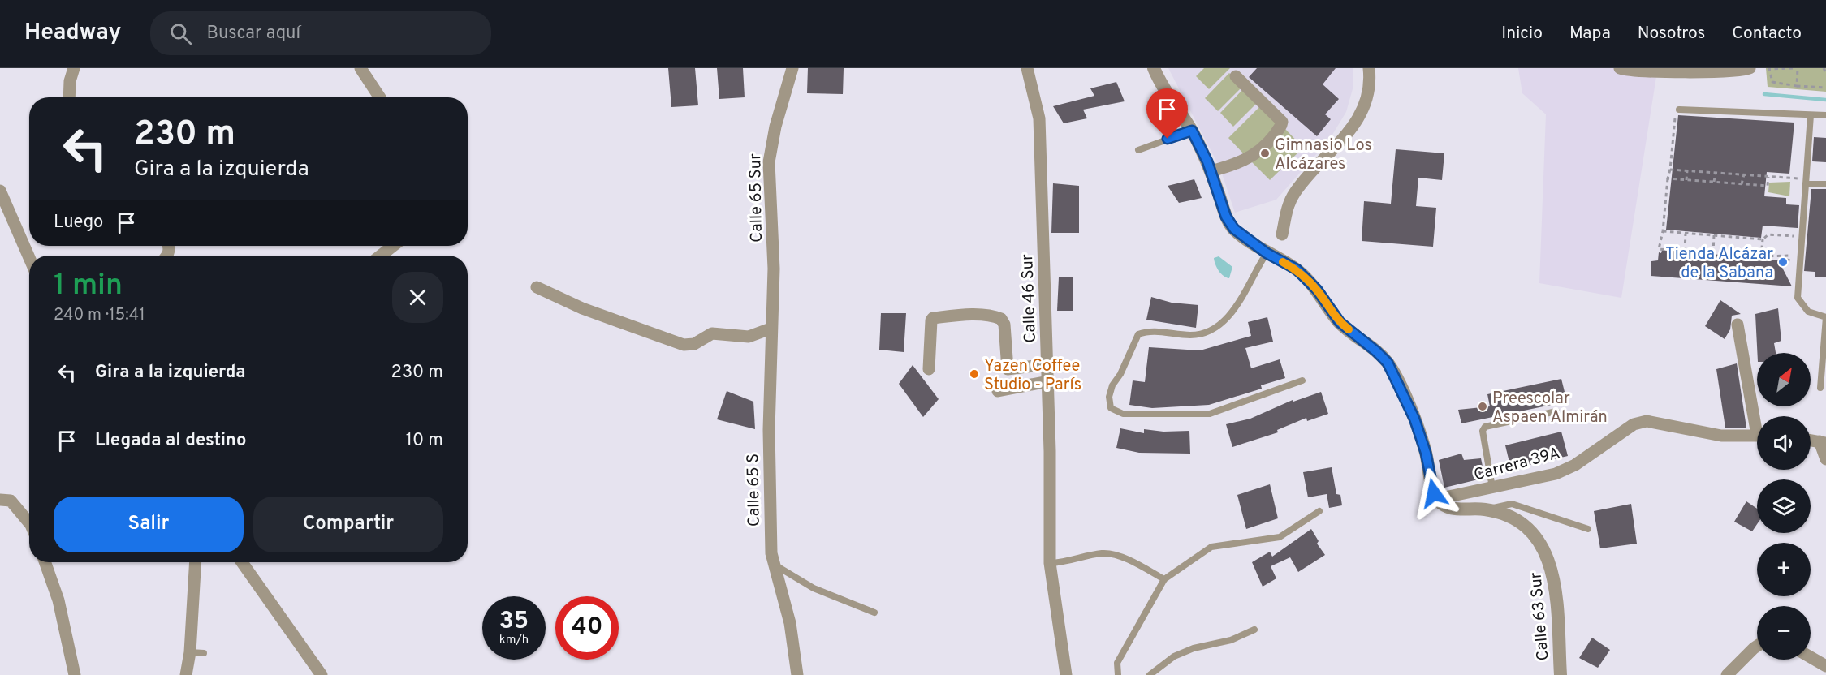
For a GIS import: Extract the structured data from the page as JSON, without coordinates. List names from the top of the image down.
{
  "streets": {
    "street": [
      "Calle 65 Sur",
      "Calle 46 Sur",
      "Carrera 39A",
      "Calle 65 S",
      "Calle 63 Sur"
    ]
  },
  "crossings": [
    ["Calle 65 Sur", "Calle 65 S"],
    ["Carrera 39A", "Calle 63 Sur"]
  ],
  "places": [
    "Gimnasio Los Alcázares",
    "Tienda Alcázar de la Sabana",
    "Yazen Coffee Studio - París",
    "Preescolar Aspaen Almirán"
  ],
  "north": "top right",
  "page": {
    "header": "Headway",
    "search": "Buscar aquí",
    "nav": [
      "Inicio",
      "Mapa",
      "Nosotros",
      "Contacto"
    ],
    "turn": ["230 m", "Gira a la izquierda"],
    "then": "Luego",
    "heading": ["1 min", "240 m · 15:41"],
    "list": [
      {
        "name": "Gira a la izquierda",
        "value": "230 m"
      },
      {
        "name": "Llegada al destino",
        "value": "10 m"
      }
    ],
    "map_buttons": ["+", "−"],
    "buttons": ["Salir", "Compartir"],
    "speed": "35 km/h",
    "limit": "40"
  }
}
